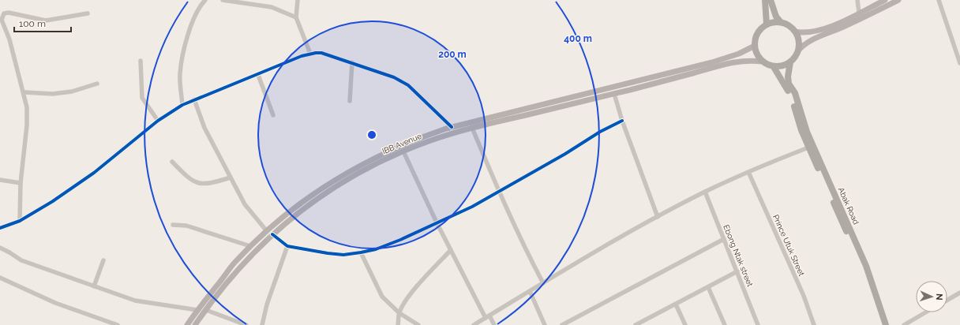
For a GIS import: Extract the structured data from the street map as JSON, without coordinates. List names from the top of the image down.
{
  "streets": {
    "highway": ["Abak Road"],
    "main road": ["IBB Avenue"],
    "street": ["Prince Utuk Street", "Ebong Ntak street"]
  },
  "scale_bar": "100 m",
  "north": "right",
  "rings": ["400 m", "200 m"]
}
